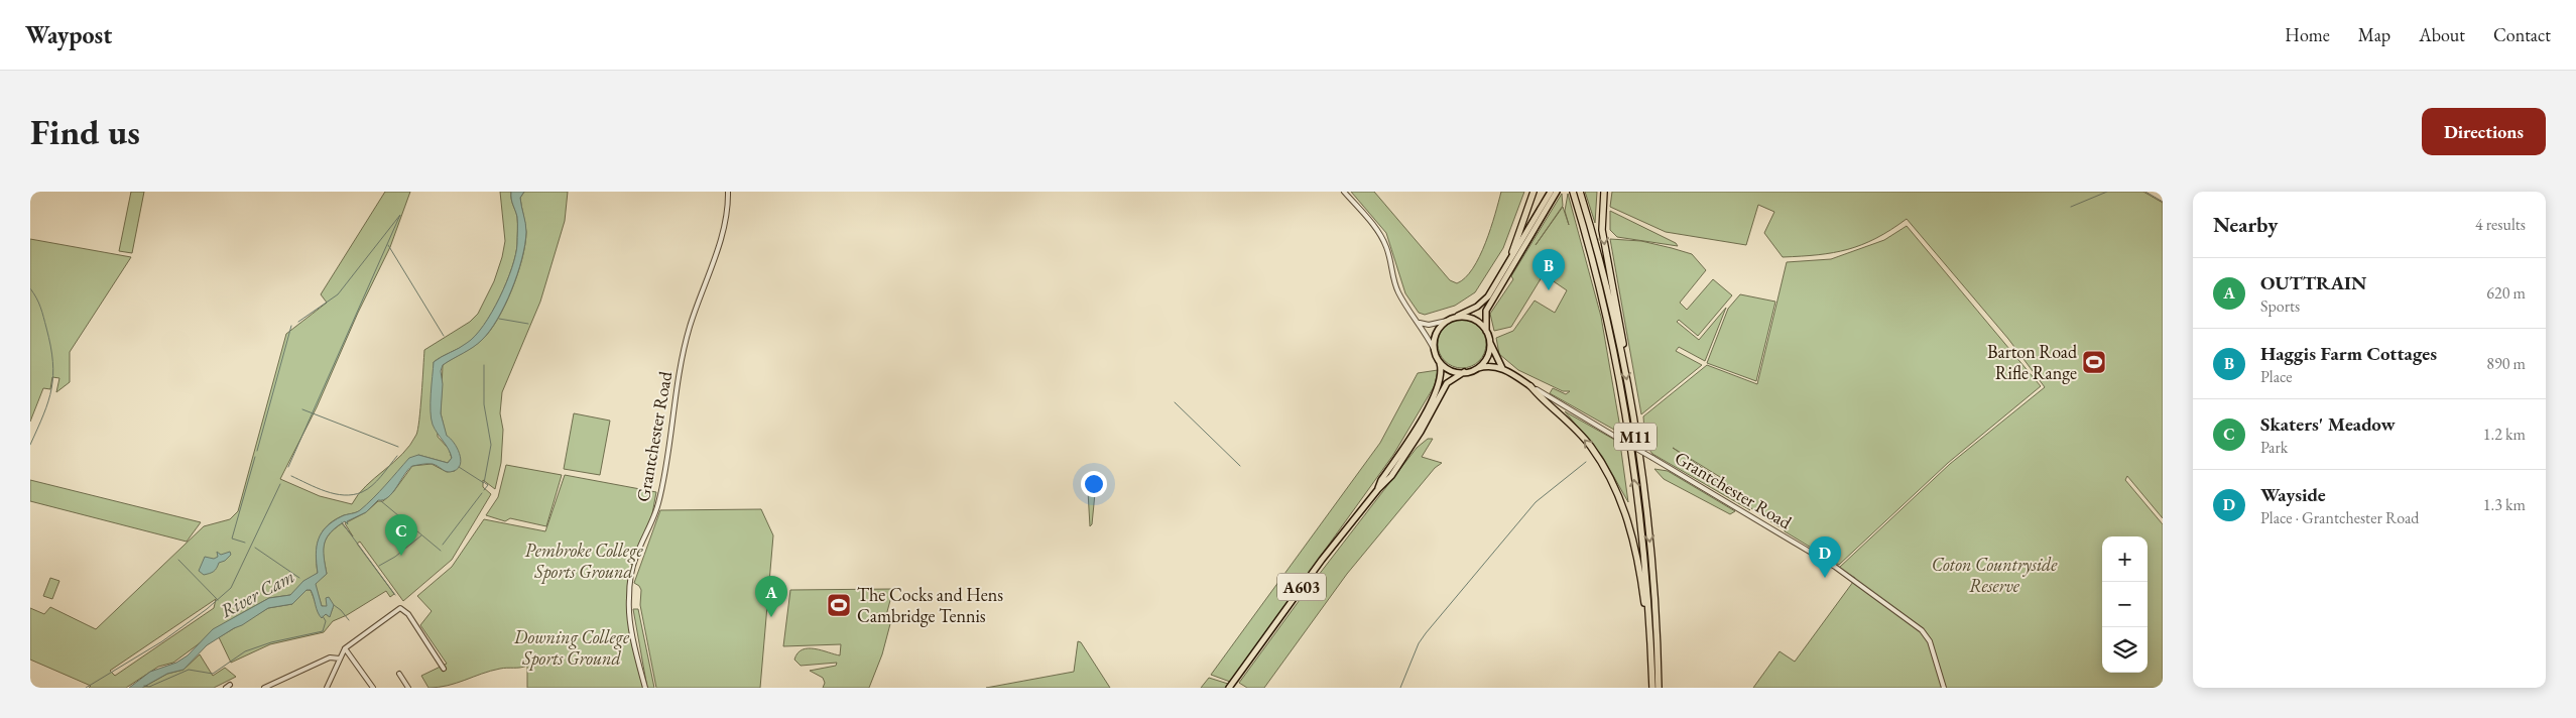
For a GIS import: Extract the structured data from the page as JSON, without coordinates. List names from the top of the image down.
{
  "streets": {
    "highway": ["M11"],
    "main road": ["A603"],
    "street": ["Grantchester Road"]
  },
  "water": ["River Cam"],
  "parks": ["Pembroke College Sports Ground", "Coton Countryside Reserve", "Downing College Sports Ground"],
  "places": {
    "sports": ["Barton Road Rifle Range", "The Cocks and Hens Cambridge Tennis"]
  },
  "page": {
    "header": "Waypost",
    "nav": [
      "Home",
      "Map",
      "About",
      "Contact"
    ],
    "buttons": "Directions",
    "title": "Find us",
    "heading": ["Nearby", "4 results"],
    "pins": [
      "B",
      "C",
      "D",
      "A"
    ],
    "list": [
      {
        "mark": "A",
        "name": "OUTTRAIN",
        "note": "Sports",
        "value": "620 m"
      },
      {
        "mark": "B",
        "name": "Haggis Farm Cottages",
        "note": "Place",
        "value": "890 m"
      },
      {
        "mark": "C",
        "name": "Skaters' Meadow",
        "note": "Park",
        "value": "1.2 km"
      },
      {
        "mark": "D",
        "name": "Wayside",
        "note": "Place · Grantchester Road",
        "value": "1.3 km"
      }
    ],
    "map_buttons": ["+", "−"]
  }
}
